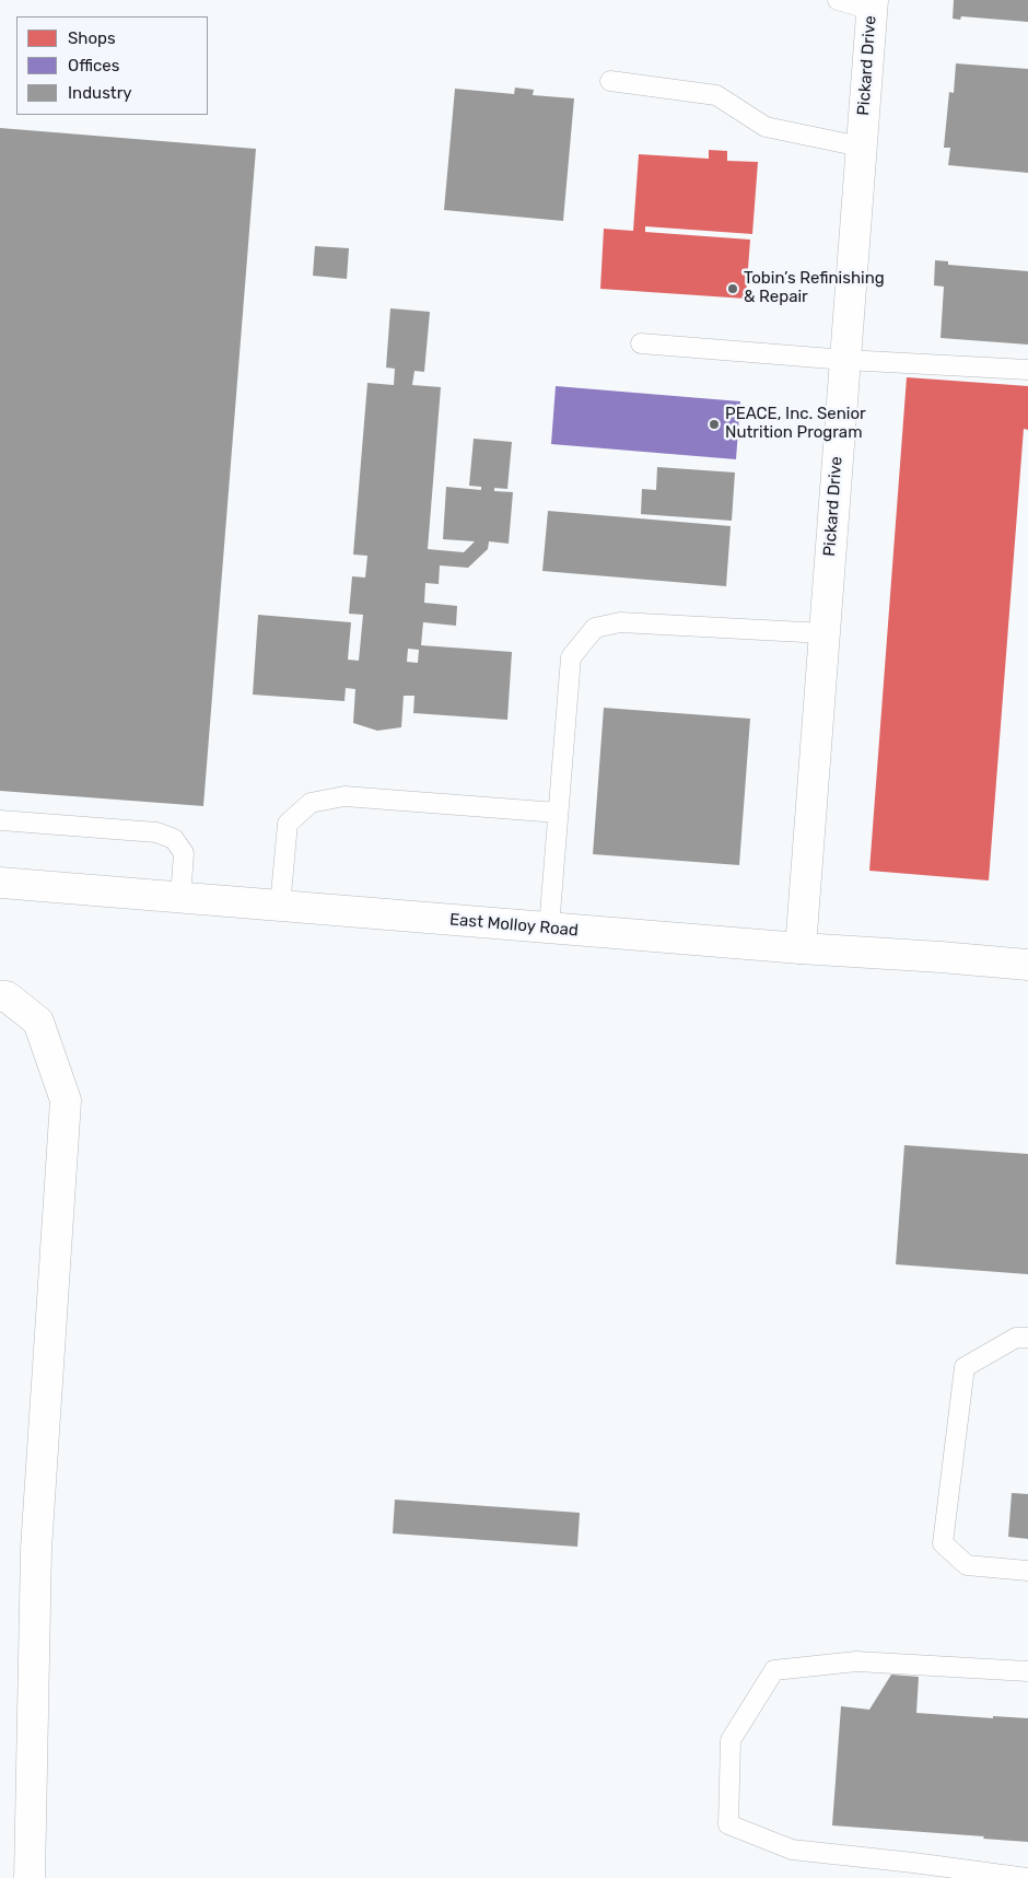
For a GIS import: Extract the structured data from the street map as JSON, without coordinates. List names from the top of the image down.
{
  "streets": {
    "street": ["Pickard Drive", "East Molloy Road"]
  },
  "crossings": [
    ["Pickard Drive", "East Molloy Road"]
  ],
  "places": ["Tobin’s Refinishing & Repair", "PEACE, Inc. Senior Nutrition Program"],
  "legend": ["Shops", "Offices", "Industry"]
}
